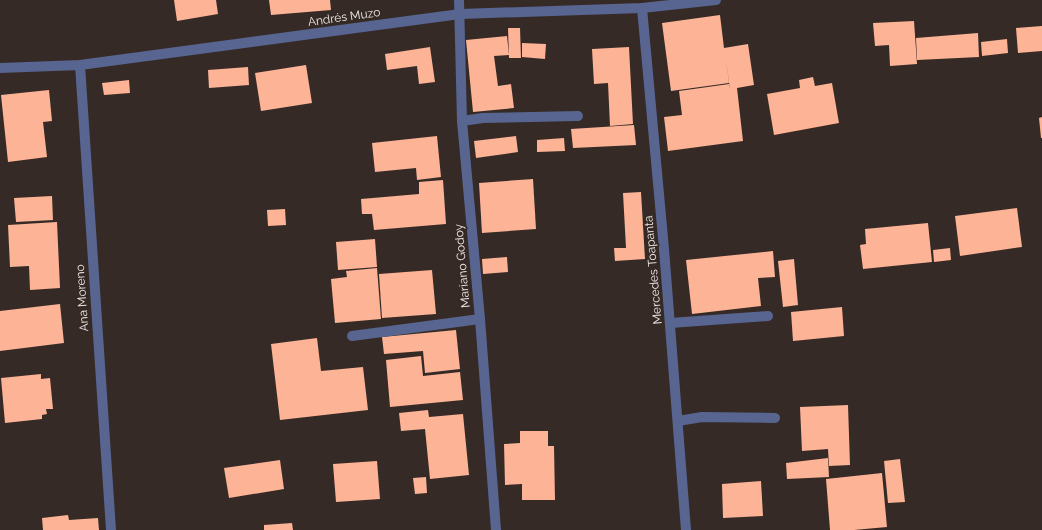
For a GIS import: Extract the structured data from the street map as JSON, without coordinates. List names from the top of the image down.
{
  "streets": {
    "street": [
      "Andrés Muzo",
      "Mariano Godoy",
      "Mercedes Toapanta",
      "Ana Moreno"
    ]
  },
  "crossings": [
    ["Andrés Muzo", "Mariano Godoy"],
    ["Andrés Muzo", "Mercedes Toapanta"],
    ["Andrés Muzo", "Ana Moreno"]
  ]
}
